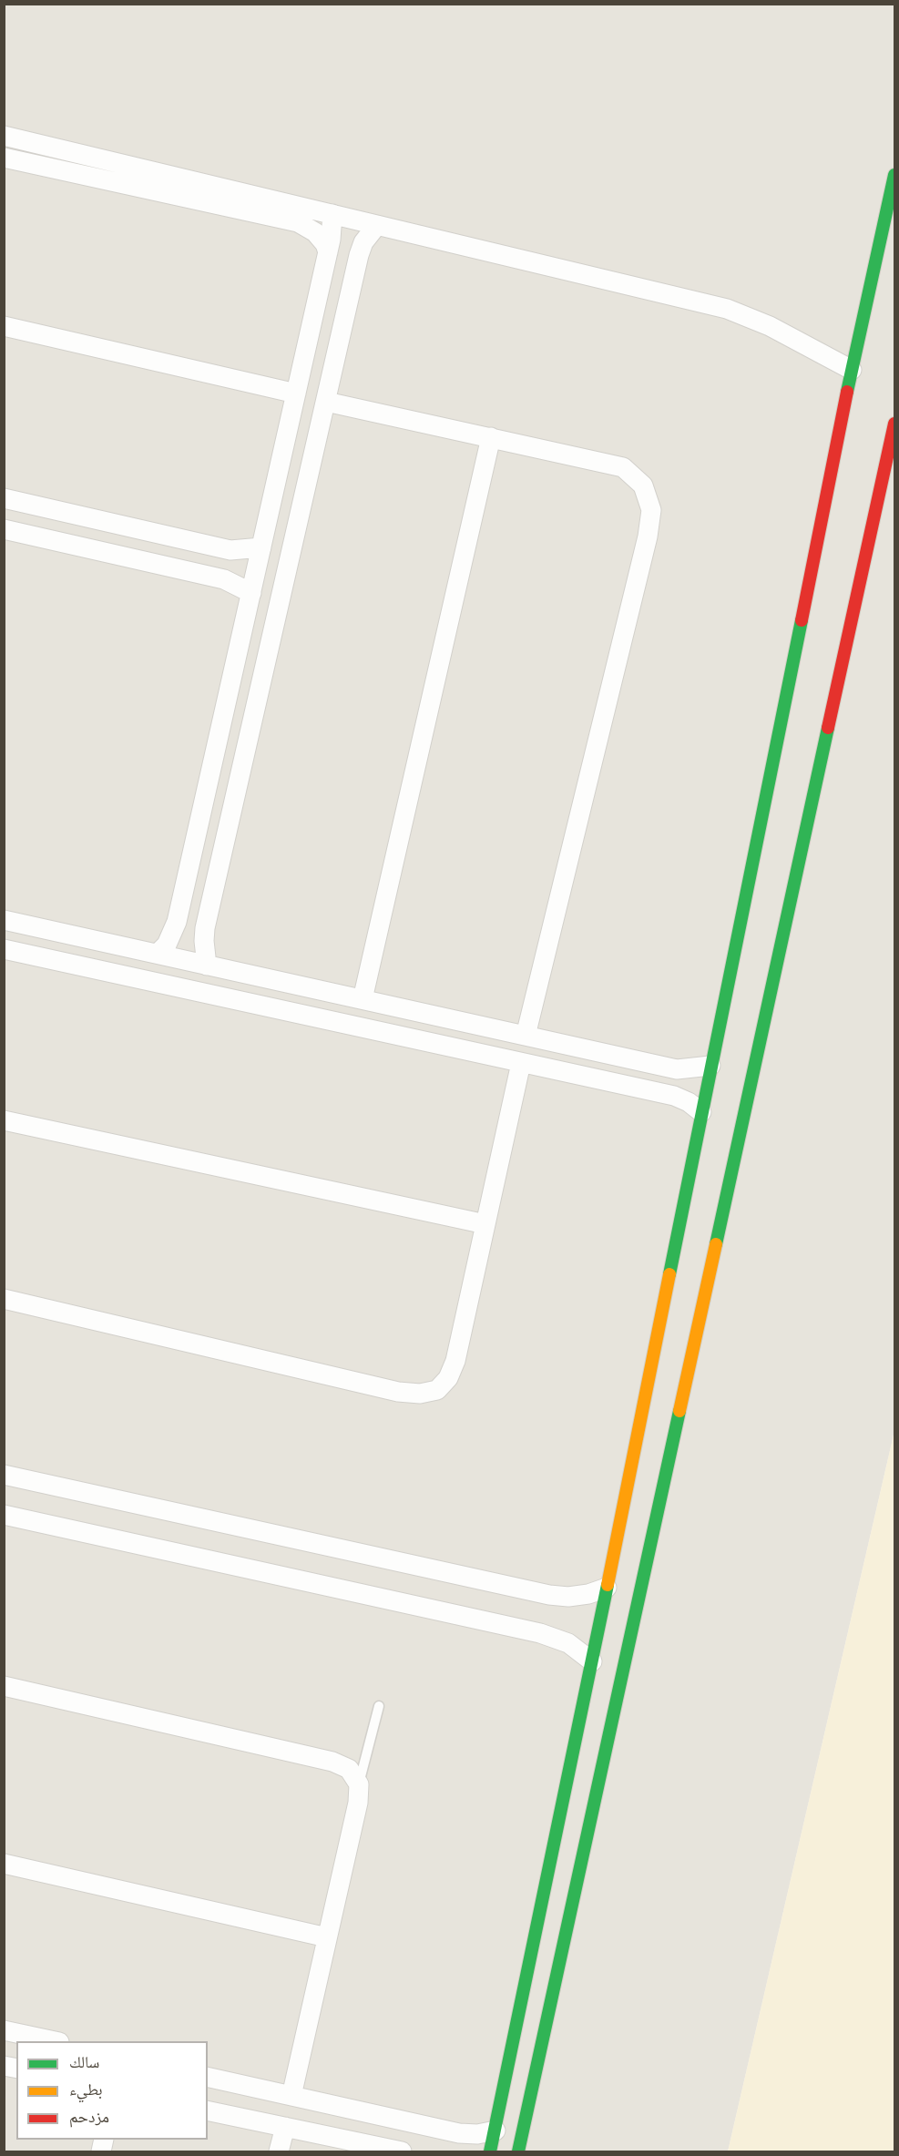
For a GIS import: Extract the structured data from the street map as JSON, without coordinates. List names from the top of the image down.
{
  "legend": ["سالك", "بطيء", "مزدحم"]
}
